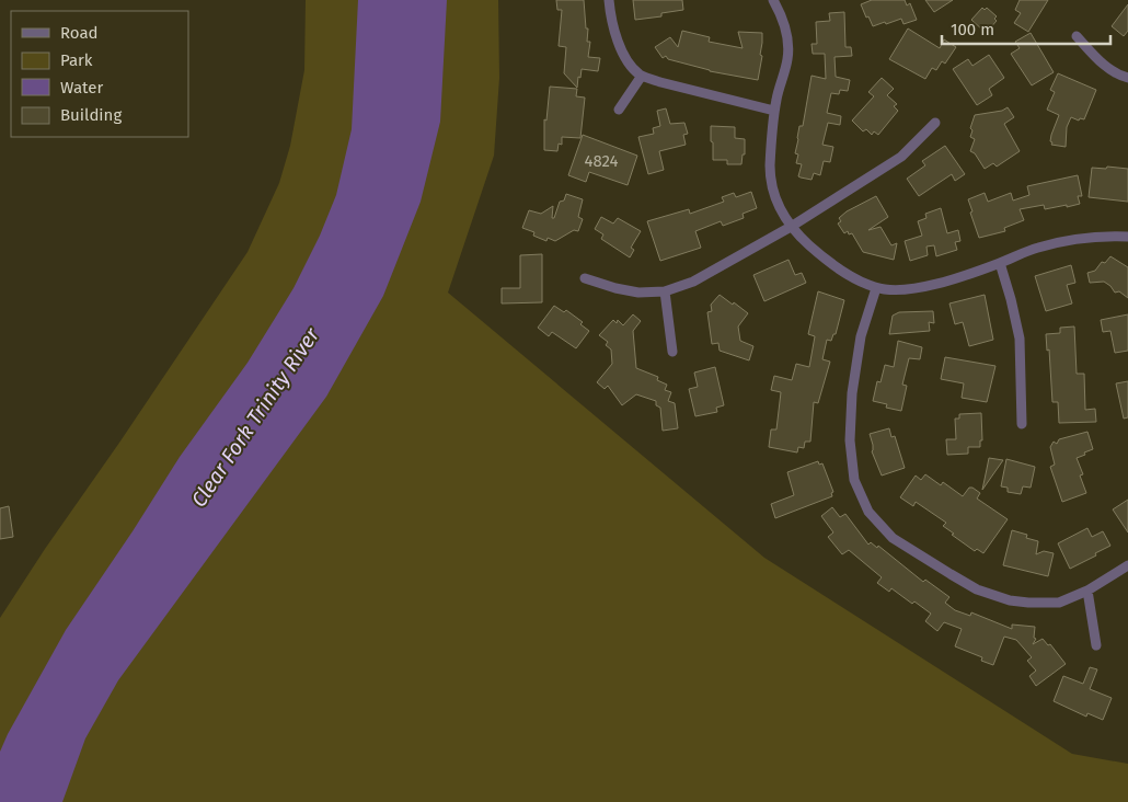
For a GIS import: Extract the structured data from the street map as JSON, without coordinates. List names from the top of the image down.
{
  "water": ["Clear Fork Trinity River"],
  "house_numbers": ["4824"],
  "legend": [
    "Road",
    "Park",
    "Water",
    "Building"
  ],
  "scale_bar": "100 m"
}
